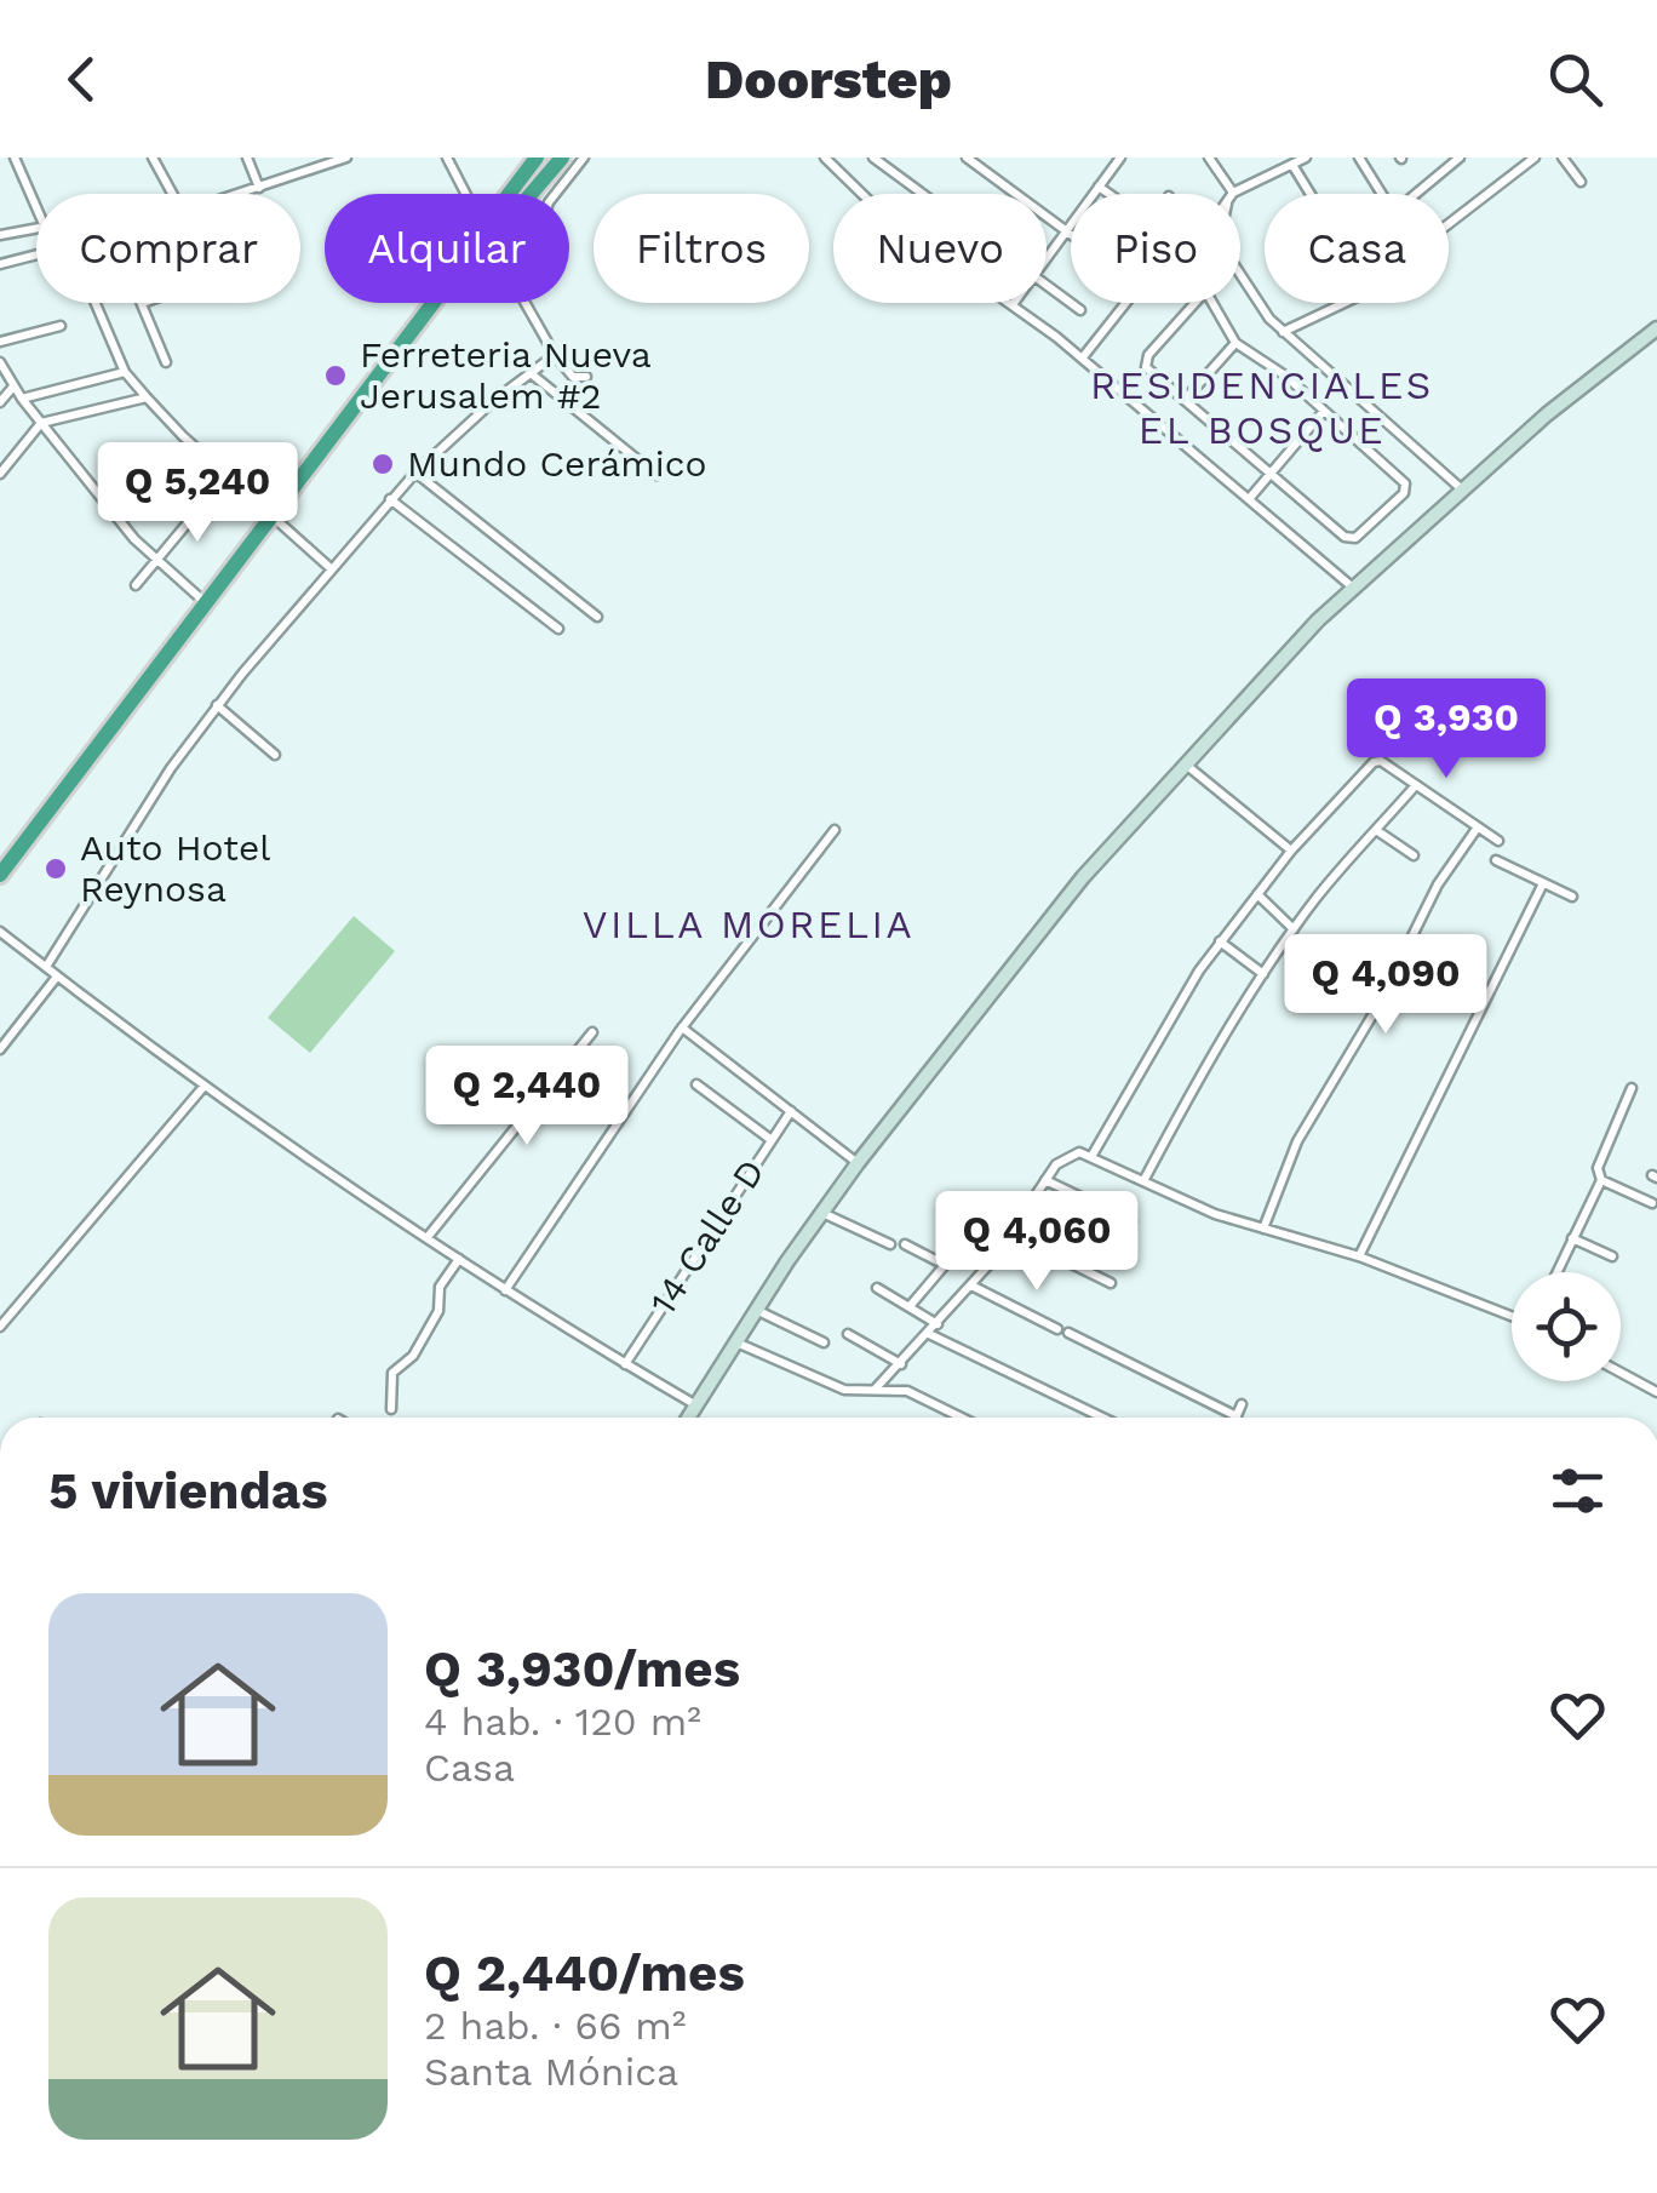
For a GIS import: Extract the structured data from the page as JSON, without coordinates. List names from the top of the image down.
{
  "streets": {
    "street": ["14 Calle D"]
  },
  "districts": ["RESIDENCIALES EL BOSQUE", "VILLA MORELIA"],
  "places": ["Ferreteria Nueva Jerusalem #2", "Mundo Cerámico", "Auto Hotel Reynosa"],
  "page": {
    "header": "Doorstep",
    "chip": [
      "Comprar",
      "Alquilar",
      "Filtros",
      "Nuevo",
      "Piso",
      "Casa"
    ],
    "price": [
      "Q 5,240",
      "Q 3,930",
      "Q 4,090",
      "Q 2,440",
      "Q 4,060"
    ],
    "heading": "5 viviendas",
    "list": [
      {
        "name": "Q 3,930/mes",
        "note": "4 hab. · 120 m² · Casa"
      },
      {
        "name": "Q 2,440/mes",
        "note": "2 hab. · 66 m² · Santa Mónica"
      }
    ]
  }
}
